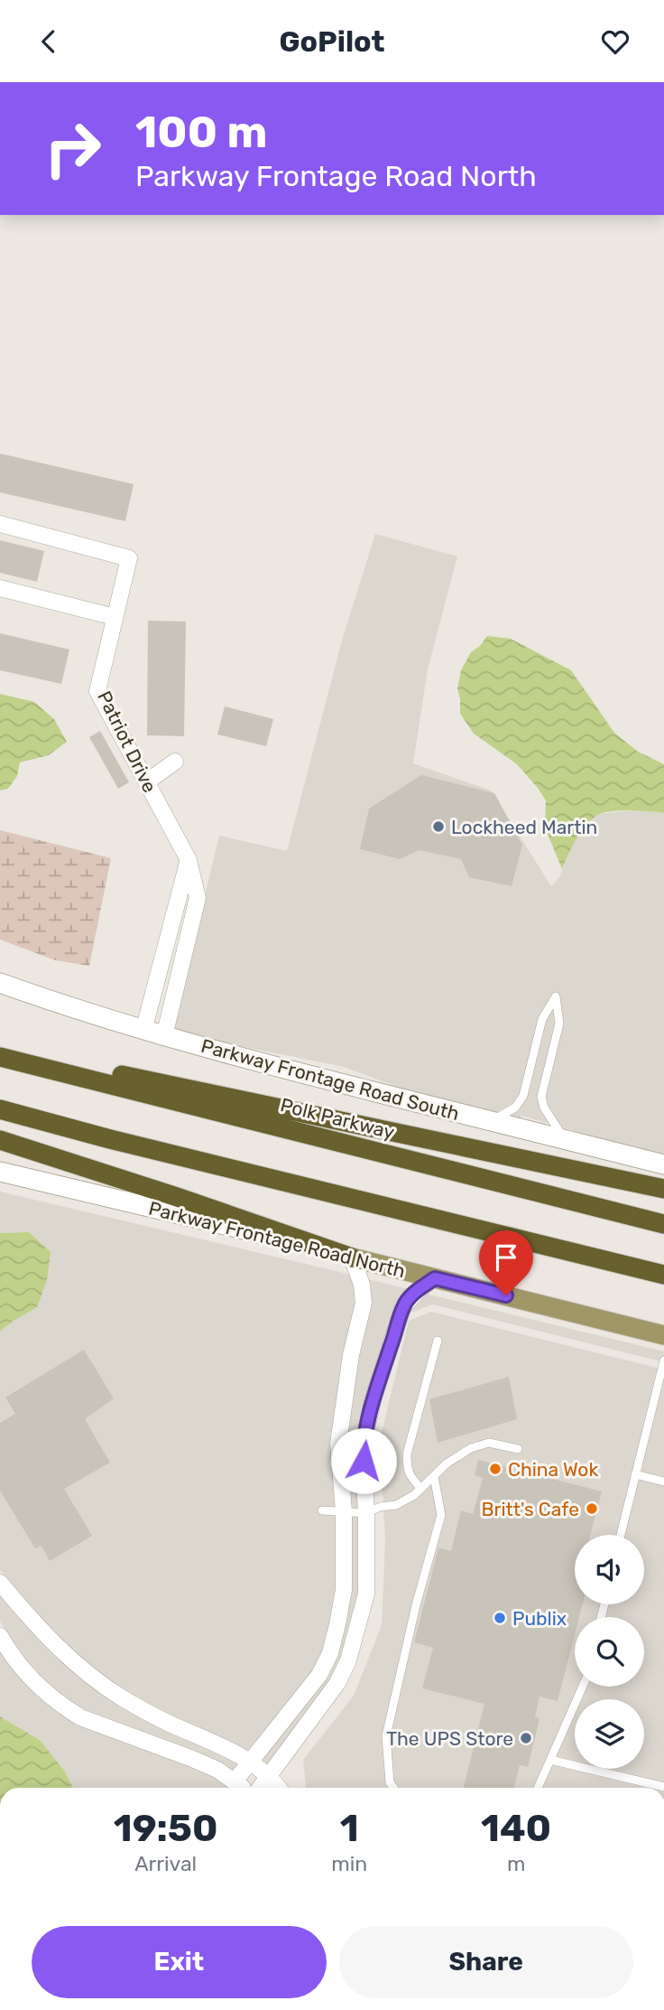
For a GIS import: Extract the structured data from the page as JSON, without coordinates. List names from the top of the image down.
{
  "streets": {
    "highway": ["Polk Parkway"],
    "main road": ["Parkway Frontage Road South", "Parkway Frontage Road North"],
    "street": ["Patriot Drive"]
  },
  "crossings": [
    ["Patriot Drive", "Parkway Frontage Road South"]
  ],
  "places": [
    "Lockheed Martin",
    "China Wok",
    "Britt's Cafe",
    "Publix",
    "The UPS Store"
  ],
  "page": {
    "header": "GoPilot",
    "turn": ["100 m", "Parkway Frontage Road North"],
    "eta": [
      "19:50",
      "Arrival",
      "1",
      "min",
      "140",
      "m"
    ],
    "buttons": ["Exit", "Share"]
  }
}
